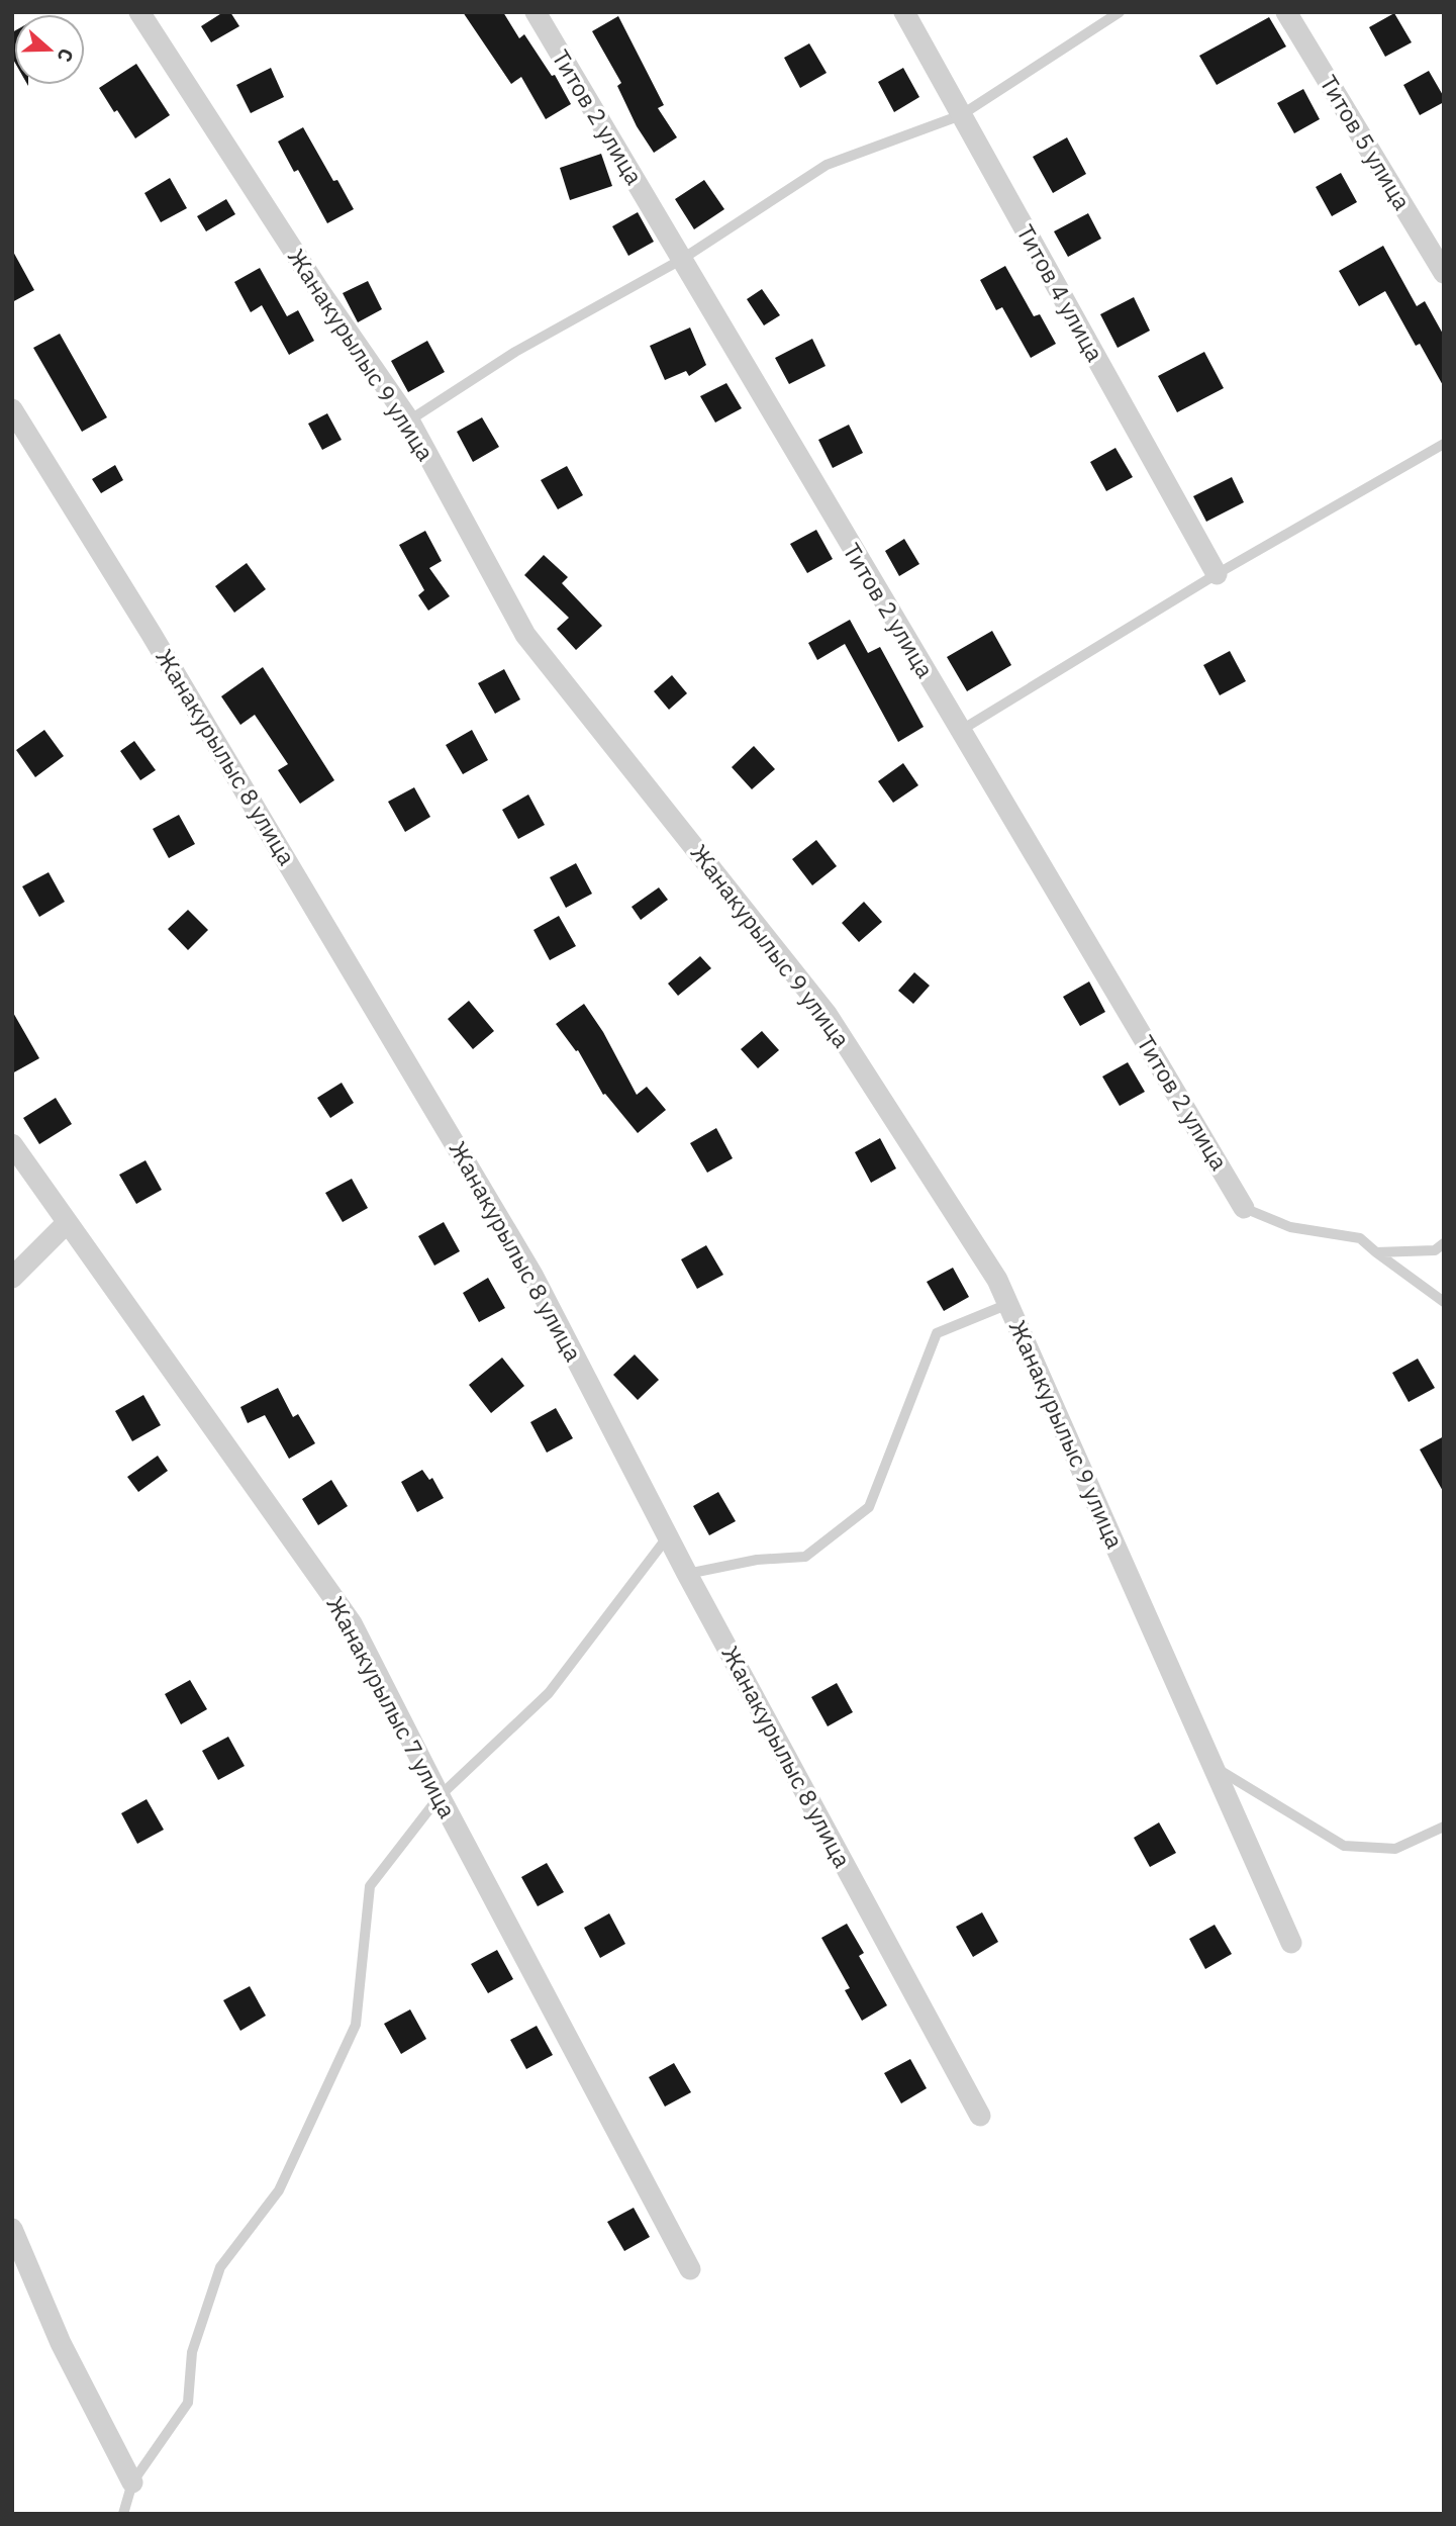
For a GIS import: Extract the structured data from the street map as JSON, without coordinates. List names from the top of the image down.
{
  "streets": {
    "street": [
      "Титов 2 улица",
      "Титов 5 улица",
      "Титов 4 улица",
      "Жанакурылыс 9 улица",
      "Жанакурылыс 8 улица",
      "Жанакурылыс 7 улица"
    ]
  },
  "north": "right"
}
